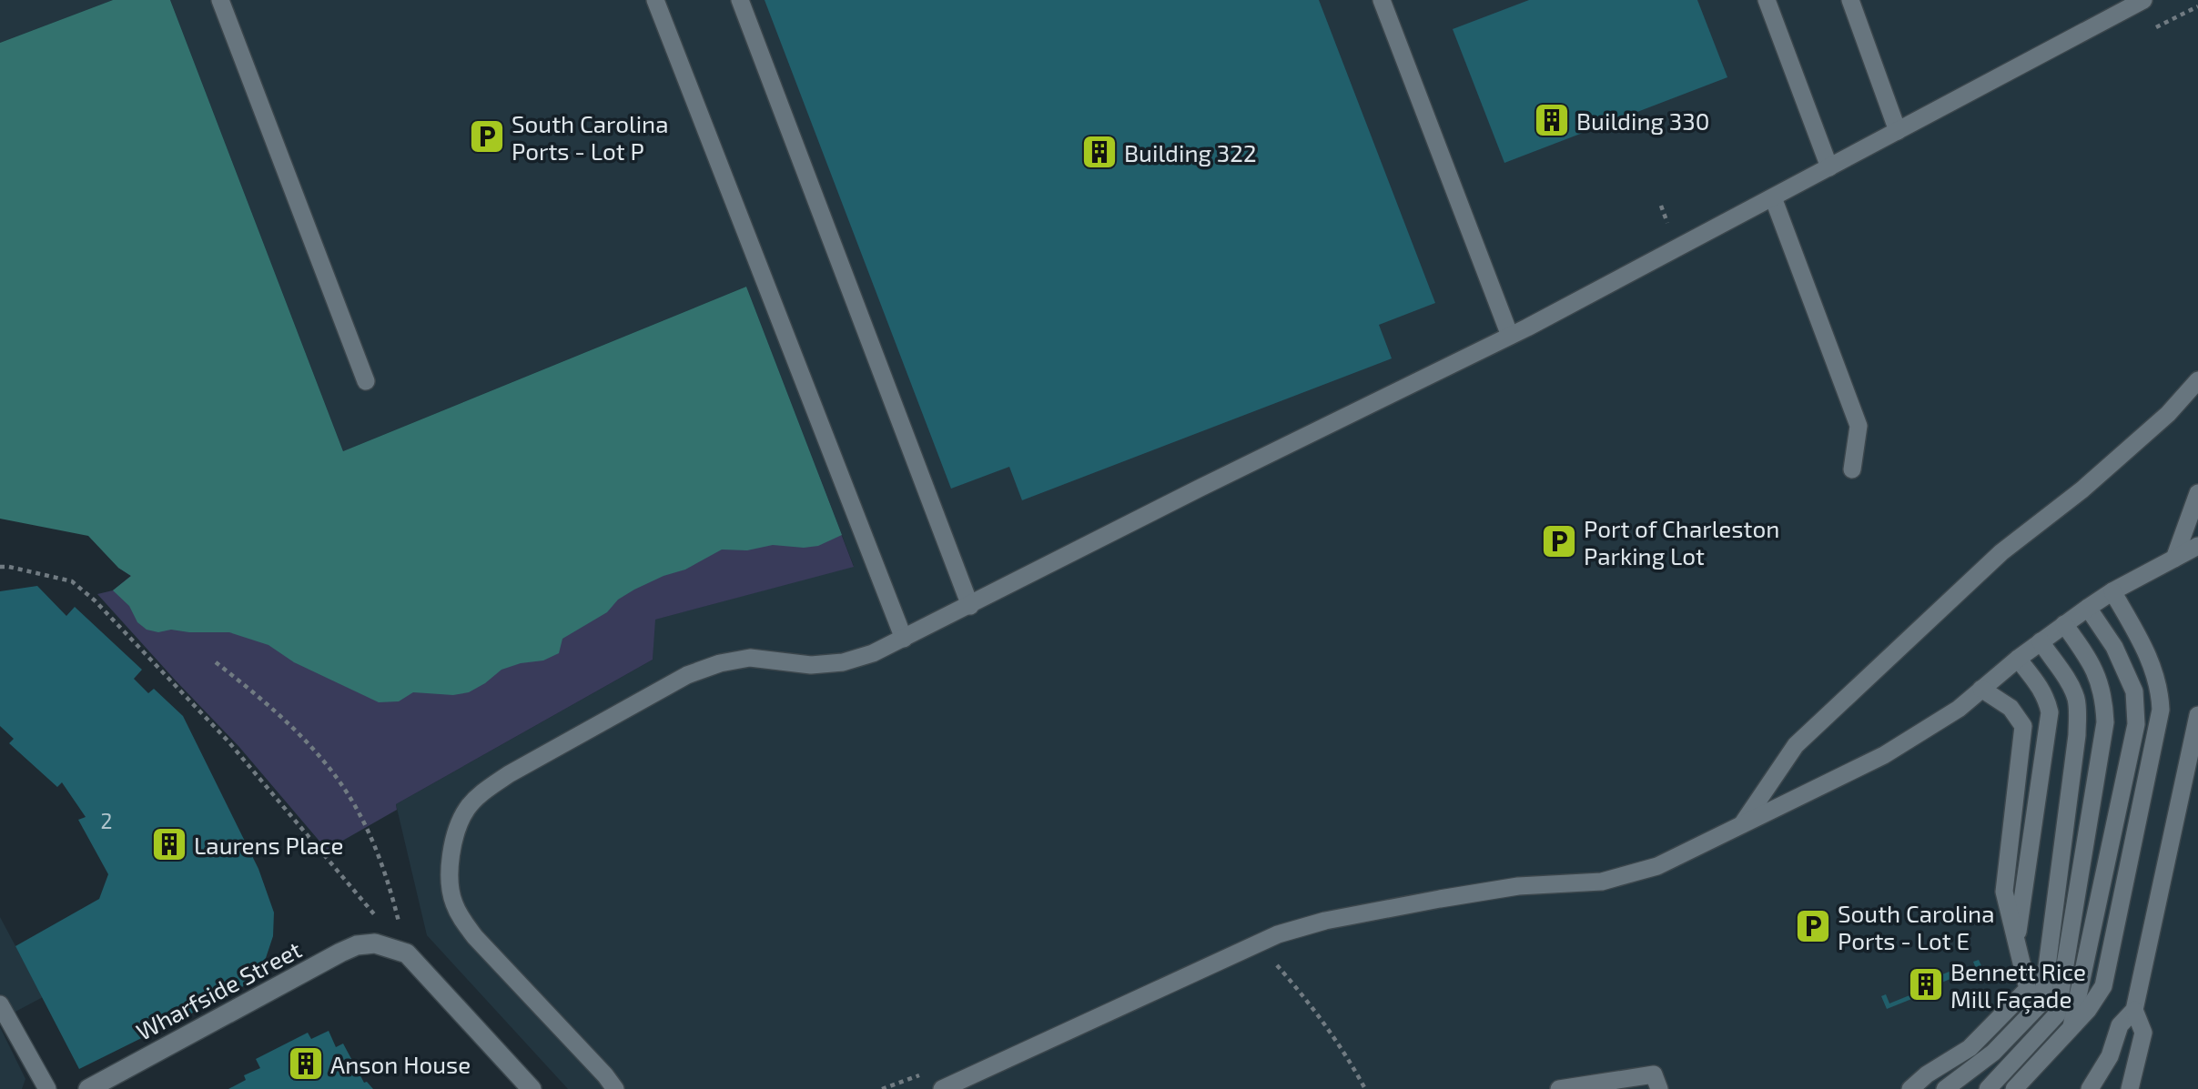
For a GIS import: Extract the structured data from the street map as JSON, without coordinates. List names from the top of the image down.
{
  "streets": {
    "street": ["Wharfside Street"]
  },
  "places": {
    "building": [
      "Building 330",
      "Building 322",
      "Laurens Place",
      "Bennett Rice Mill Façade",
      "Anson House"
    ],
    "parking": ["South Carolina Ports - Lot P", "Port of Charleston Parking Lot", "South Carolina Ports - Lot E"]
  },
  "house_numbers": ["2"]
}
